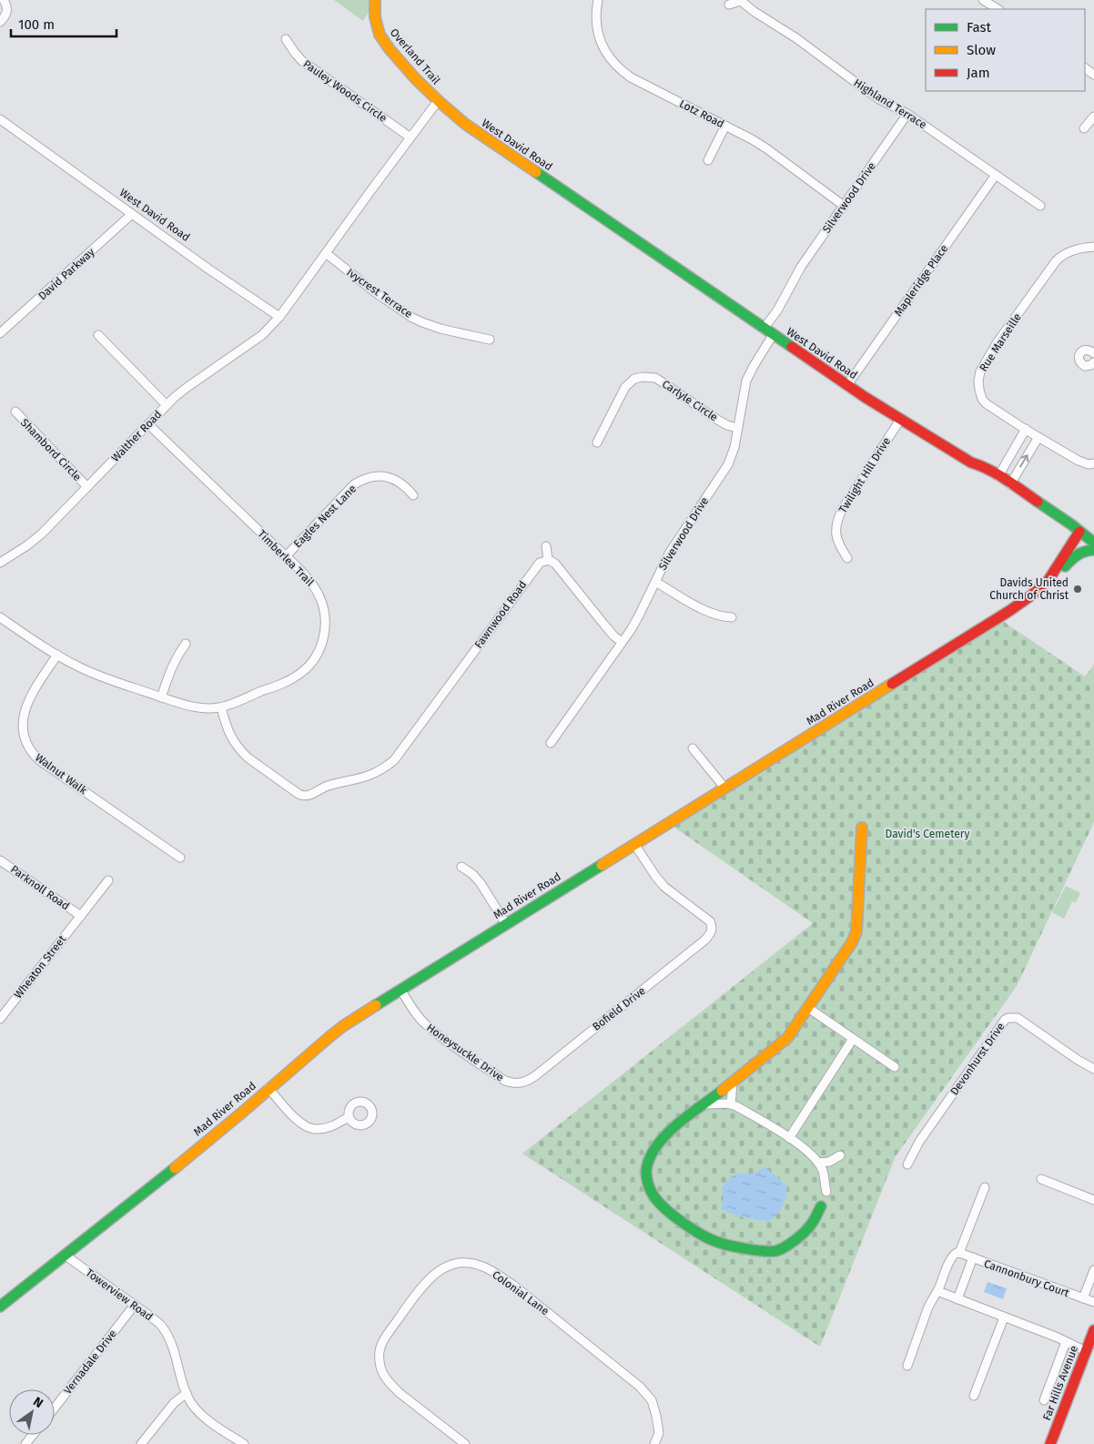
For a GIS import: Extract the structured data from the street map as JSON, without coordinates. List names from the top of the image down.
{
  "streets": {
    "street": [
      "Overland Trail",
      "Pauley Woods Circle",
      "Highland Terrace",
      "Lotz Road",
      "West David Road",
      "Silverwood Drive",
      "David Parkway",
      "Mapleridge Place",
      "Ivycrest Terrace",
      "Rue Marseille",
      "Carlyle Circle",
      "Walther Road",
      "Shambord Circle",
      "Twilight Hill Drive",
      "Eagles Nest Lane",
      "Timberlea Trail",
      "Fawnwood Road",
      "Mad River Road",
      "Walnut Walk",
      "Parknoll Road",
      "Wheaton Street",
      "Bofield Drive",
      "Honeysuckle Drive",
      "Devonhurst Drive",
      "Cannonbury Court",
      "Colonial Lane",
      "Towerview Road",
      "Vernadale Drive",
      "Far Hills Avenue"
    ]
  },
  "crossings": [
    ["Overland Trail", "West David Road"],
    ["Highland Terrace", "Silverwood Drive"],
    ["Highland Terrace", "Mapleridge Place"],
    ["Lotz Road", "Silverwood Drive"],
    ["West David Road", "Silverwood Drive"],
    ["West David Road", "David Parkway"],
    ["West David Road", "Mapleridge Place"],
    ["West David Road", "Walther Road"],
    ["West David Road", "Twilight Hill Drive"],
    ["West David Road", "Mad River Road"],
    ["Silverwood Drive", "Carlyle Circle"],
    ["Walther Road", "Shambord Circle"],
    ["Walther Road", "Timberlea Trail"],
    ["Eagles Nest Lane", "Timberlea Trail"],
    ["Timberlea Trail", "Fawnwood Road"],
    ["Timberlea Trail", "Walnut Walk"],
    ["Mad River Road", "Bofield Drive"],
    ["Mad River Road", "Honeysuckle Drive"],
    ["Mad River Road", "Towerview Road"],
    ["Parknoll Road", "Wheaton Street"],
    ["Bofield Drive", "Honeysuckle Drive"],
    ["Towerview Road", "Vernadale Drive"]
  ],
  "parks": ["David's Cemetery"],
  "places": ["Davids United Church of Christ"],
  "legend": ["Fast", "Slow", "Jam"],
  "scale_bar": "100 m",
  "north": "top right"
}
